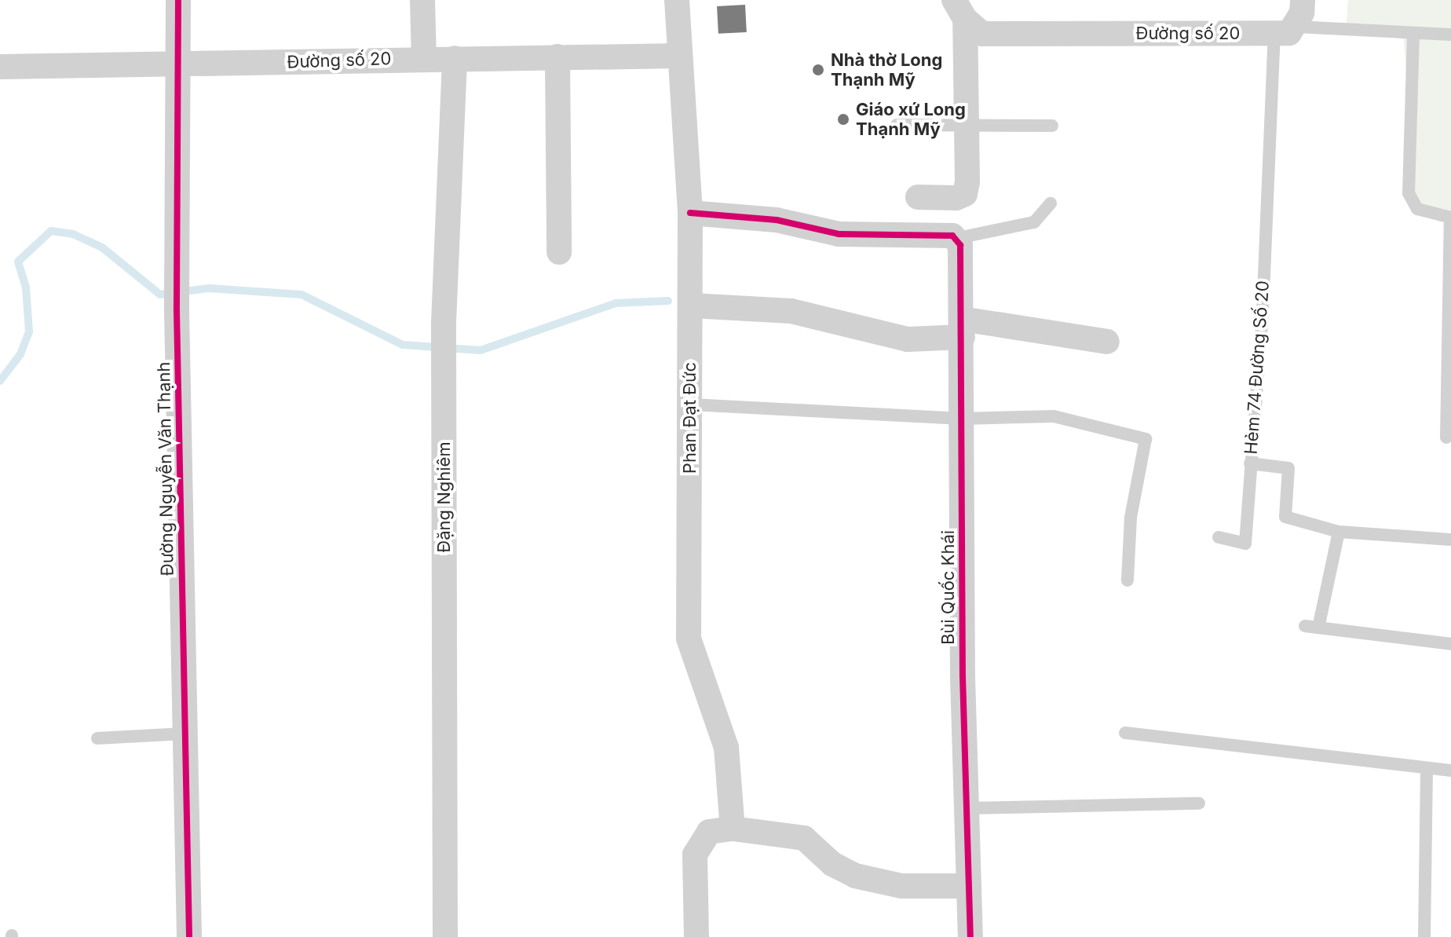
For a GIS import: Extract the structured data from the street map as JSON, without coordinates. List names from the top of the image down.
{
  "streets": {
    "street": [
      "Đường số 20",
      "Phan Đạt Đức",
      "Đường Nguyễn Văn Thạnh",
      "Đặng Nghiêm",
      "Bùi Quốc Khái"
    ],
    "lane": ["Hẻm 74 Đường Số 20"]
  },
  "crossings": [
    ["Đường số 20", "Hẻm 74 Đường Số 20"],
    ["Đường số 20", "Phan Đạt Đức"],
    ["Đường số 20", "Đường Nguyễn Văn Thạnh"],
    ["Đường số 20", "Đặng Nghiêm"]
  ],
  "places": ["Nhà thờ Long Thạnh Mỹ", "Giáo xứ Long Thạnh Mỹ"]
}
